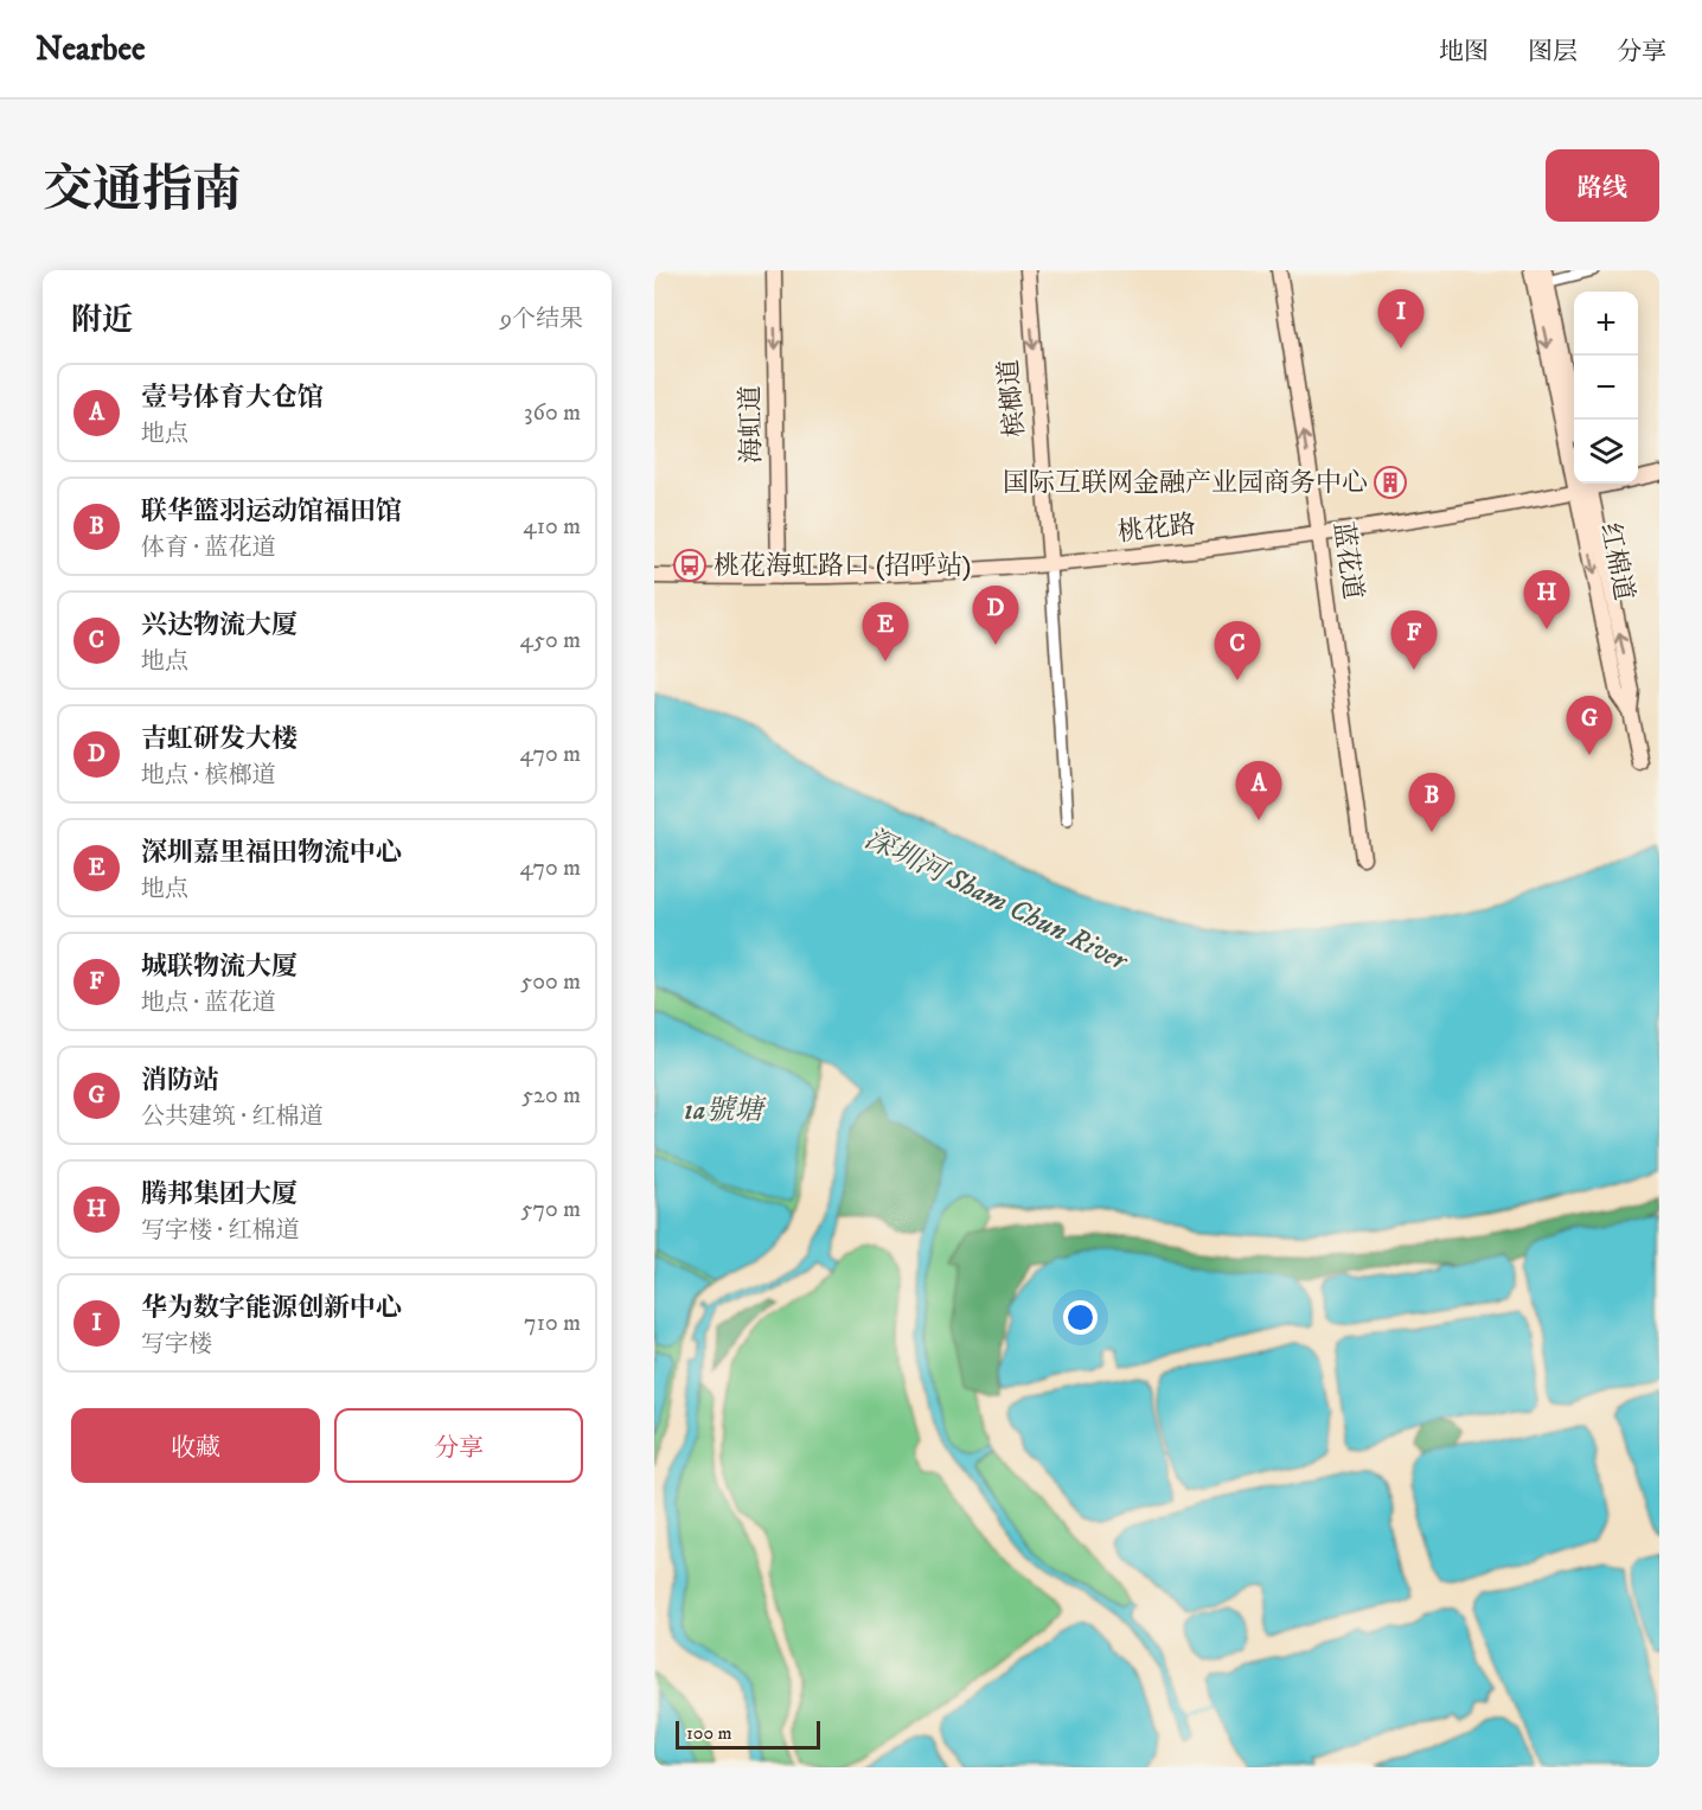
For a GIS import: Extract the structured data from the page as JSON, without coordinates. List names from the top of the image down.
{
  "streets": {
    "main road": [
      "槟榔道",
      "海虹道",
      "桃花路",
      "蓝花道",
      "红棉道"
    ]
  },
  "crossings": [
    ["槟榔道", "桃花路"],
    ["海虹道", "桃花路"],
    ["桃花路", "蓝花道"],
    ["桃花路", "红棉道"]
  ],
  "one_way": ["槟榔道", "海虹道", "蓝花道"],
  "water": ["深圳河 Sham Chun River", "1a號塘"],
  "places": {
    "building": ["国际互联网金融产业园商务中心"],
    "bus stop": ["桃花海虹路口 (招呼站)"]
  },
  "scale_bar": "100 m",
  "page": {
    "header": "Nearbee",
    "nav": ["地图", "图层", "分享"],
    "title": "交通指南",
    "buttons": [
      "路线",
      ["收藏", "分享"]
    ],
    "heading": ["附近", "9个结果"],
    "pins": [
      "I",
      "H",
      "D",
      "E",
      "F",
      "C",
      "G",
      "A",
      "B"
    ],
    "map_buttons": ["+", "−"],
    "list": [
      {
        "mark": "A",
        "name": "壹号体育大仓馆",
        "note": "地点",
        "value": "360 m"
      },
      {
        "mark": "B",
        "name": "联华篮羽运动馆福田馆",
        "note": "体育 · 蓝花道",
        "value": "410 m"
      },
      {
        "mark": "C",
        "name": "兴达物流大厦",
        "note": "地点",
        "value": "450 m"
      },
      {
        "mark": "D",
        "name": "吉虹研发大楼",
        "note": "地点 · 槟榔道",
        "value": "470 m"
      },
      {
        "mark": "E",
        "name": "深圳嘉里福田物流中心",
        "note": "地点",
        "value": "470 m"
      },
      {
        "mark": "F",
        "name": "城联物流大厦",
        "note": "地点 · 蓝花道",
        "value": "500 m"
      },
      {
        "mark": "G",
        "name": "消防站",
        "note": "公共建筑 · 红棉道",
        "value": "520 m"
      },
      {
        "mark": "H",
        "name": "腾邦集团大厦",
        "note": "写字楼 · 红棉道",
        "value": "570 m"
      },
      {
        "mark": "I",
        "name": "华为数字能源创新中心",
        "note": "写字楼",
        "value": "710 m"
      }
    ],
    "scale": "100 m"
  }
}
